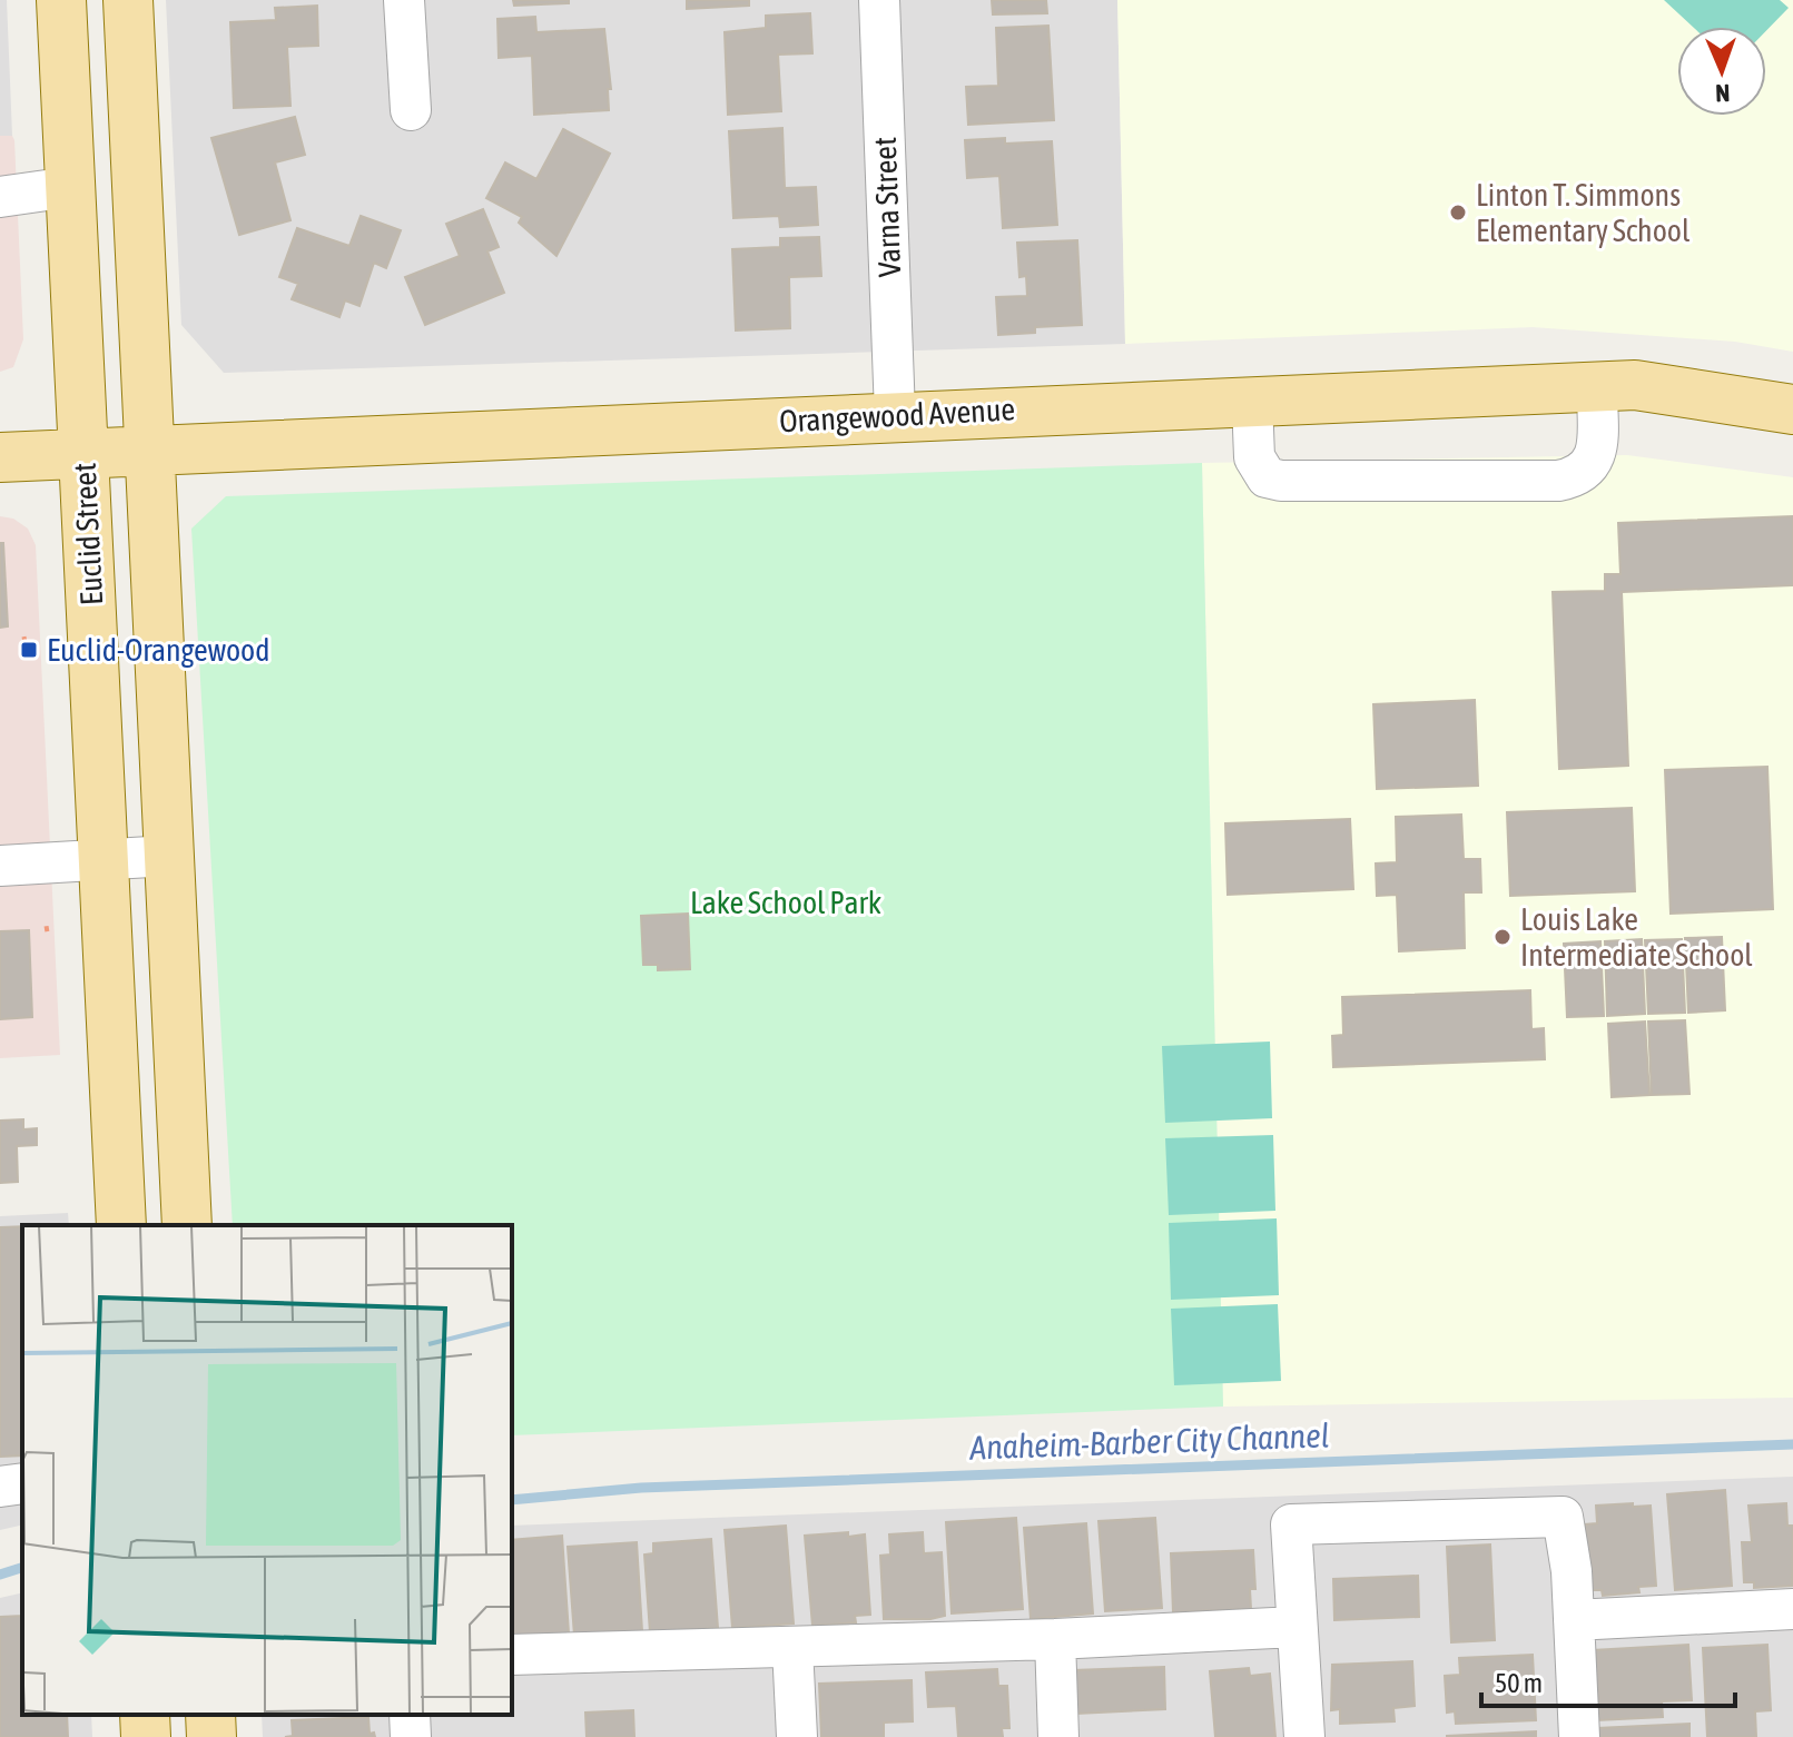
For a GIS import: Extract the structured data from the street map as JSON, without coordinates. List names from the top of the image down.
{
  "streets": {
    "main road": ["Orangewood Avenue", "Euclid Street"],
    "street": ["Varna Street"]
  },
  "crossings": [
    ["Varna Street", "Orangewood Avenue"],
    ["Orangewood Avenue", "Euclid Street"]
  ],
  "water": ["Anaheim-Barber City Channel"],
  "parks": ["Lake School Park"],
  "places": {
    "other": ["Linton T. Simmons Elementary School", "Louis Lake Intermediate School"],
    "transit": ["Euclid-Orangewood"]
  },
  "scale_bar": "50 m",
  "north": "bottom"
}
